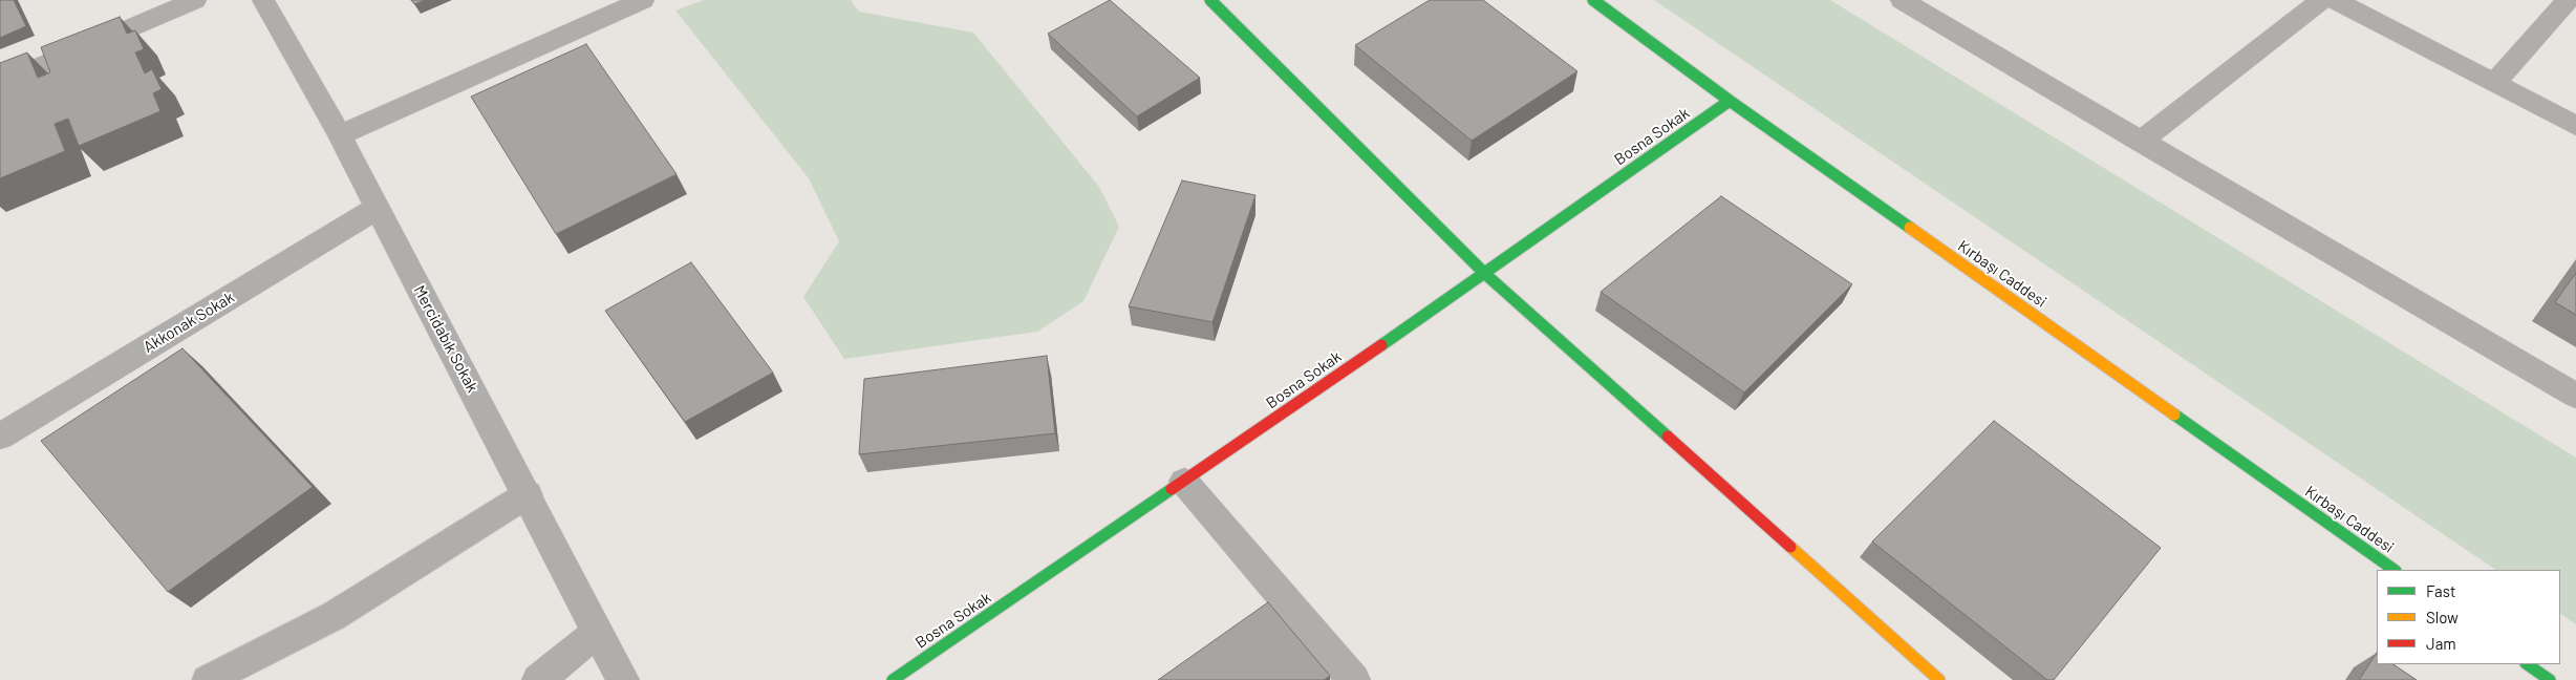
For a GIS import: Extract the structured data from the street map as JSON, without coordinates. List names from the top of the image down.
{
  "streets": {
    "street": [
      "Bosna Sokak",
      "Kırbaşı Caddesi",
      "Akkonak Sokak",
      "Mercidabık Sokak"
    ]
  },
  "crossings": [
    ["Bosna Sokak", "Kırbaşı Caddesi"],
    ["Akkonak Sokak", "Mercidabık Sokak"]
  ],
  "legend": ["Fast", "Slow", "Jam"]
}
